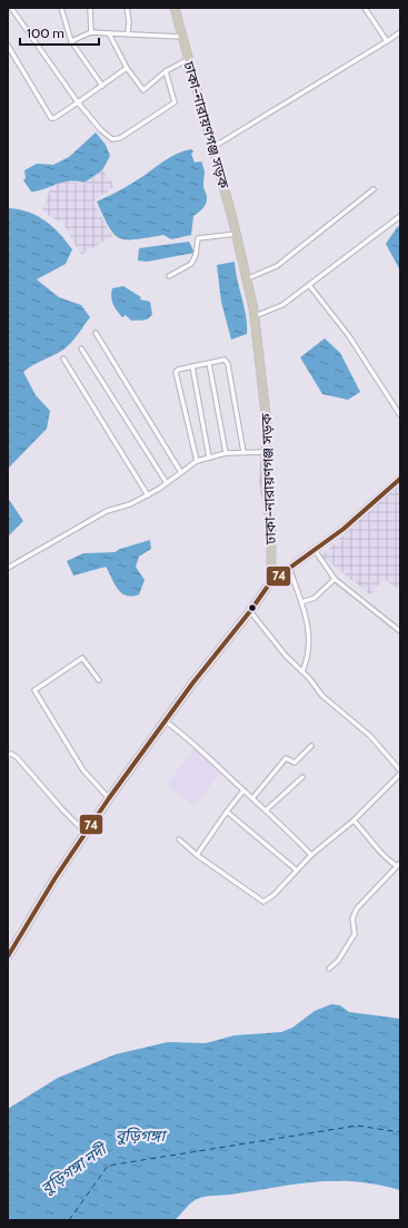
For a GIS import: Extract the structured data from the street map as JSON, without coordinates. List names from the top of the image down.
{
  "streets": {
    "highway": ["ঢাকা-নারায়ণগঞ্জ সড়ক"]
  },
  "water": ["বুড়িগঙ্গা", "বুড়িগঙ্গা নদী"],
  "lines": ["transit line 74"],
  "scale_bar": "100 m"
}
